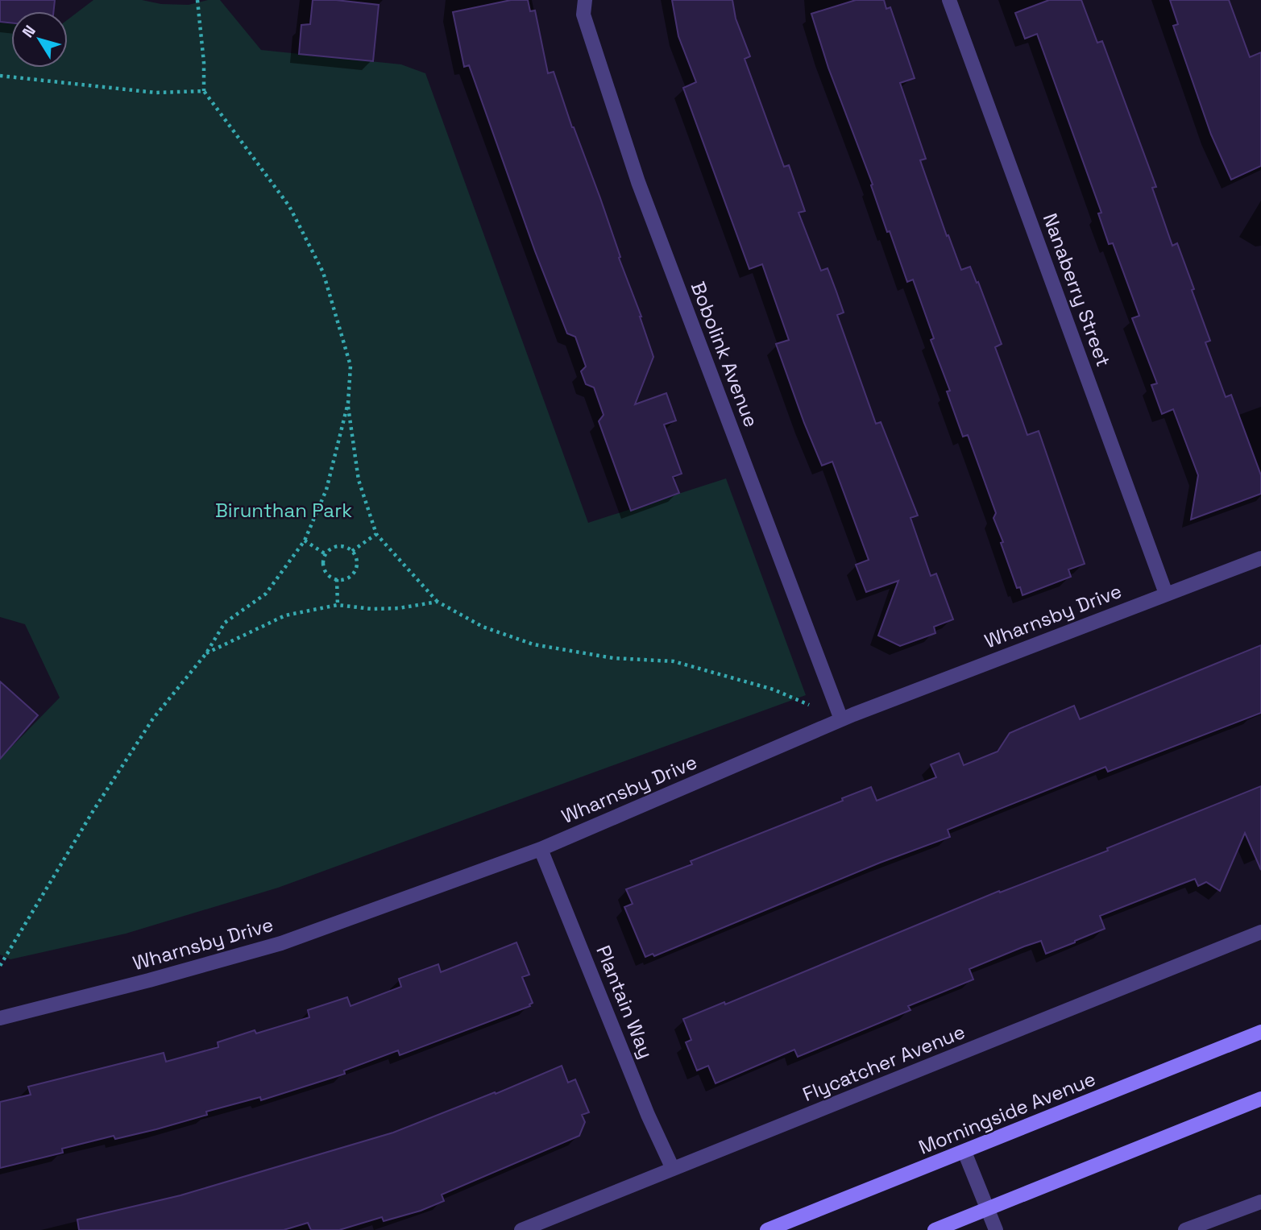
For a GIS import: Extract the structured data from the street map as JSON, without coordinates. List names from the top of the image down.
{
  "streets": {
    "main road": ["Morningside Avenue"],
    "street": [
      "Nanaberry Street",
      "Bobolink Avenue",
      "Wharnsby Drive",
      "Plantain Way",
      "Flycatcher Avenue"
    ]
  },
  "crossings": [
    ["Nanaberry Street", "Wharnsby Drive"],
    ["Bobolink Avenue", "Wharnsby Drive"],
    ["Wharnsby Drive", "Plantain Way"],
    ["Plantain Way", "Flycatcher Avenue"]
  ],
  "parks": ["Birunthan Park"],
  "north": "top left"
}
